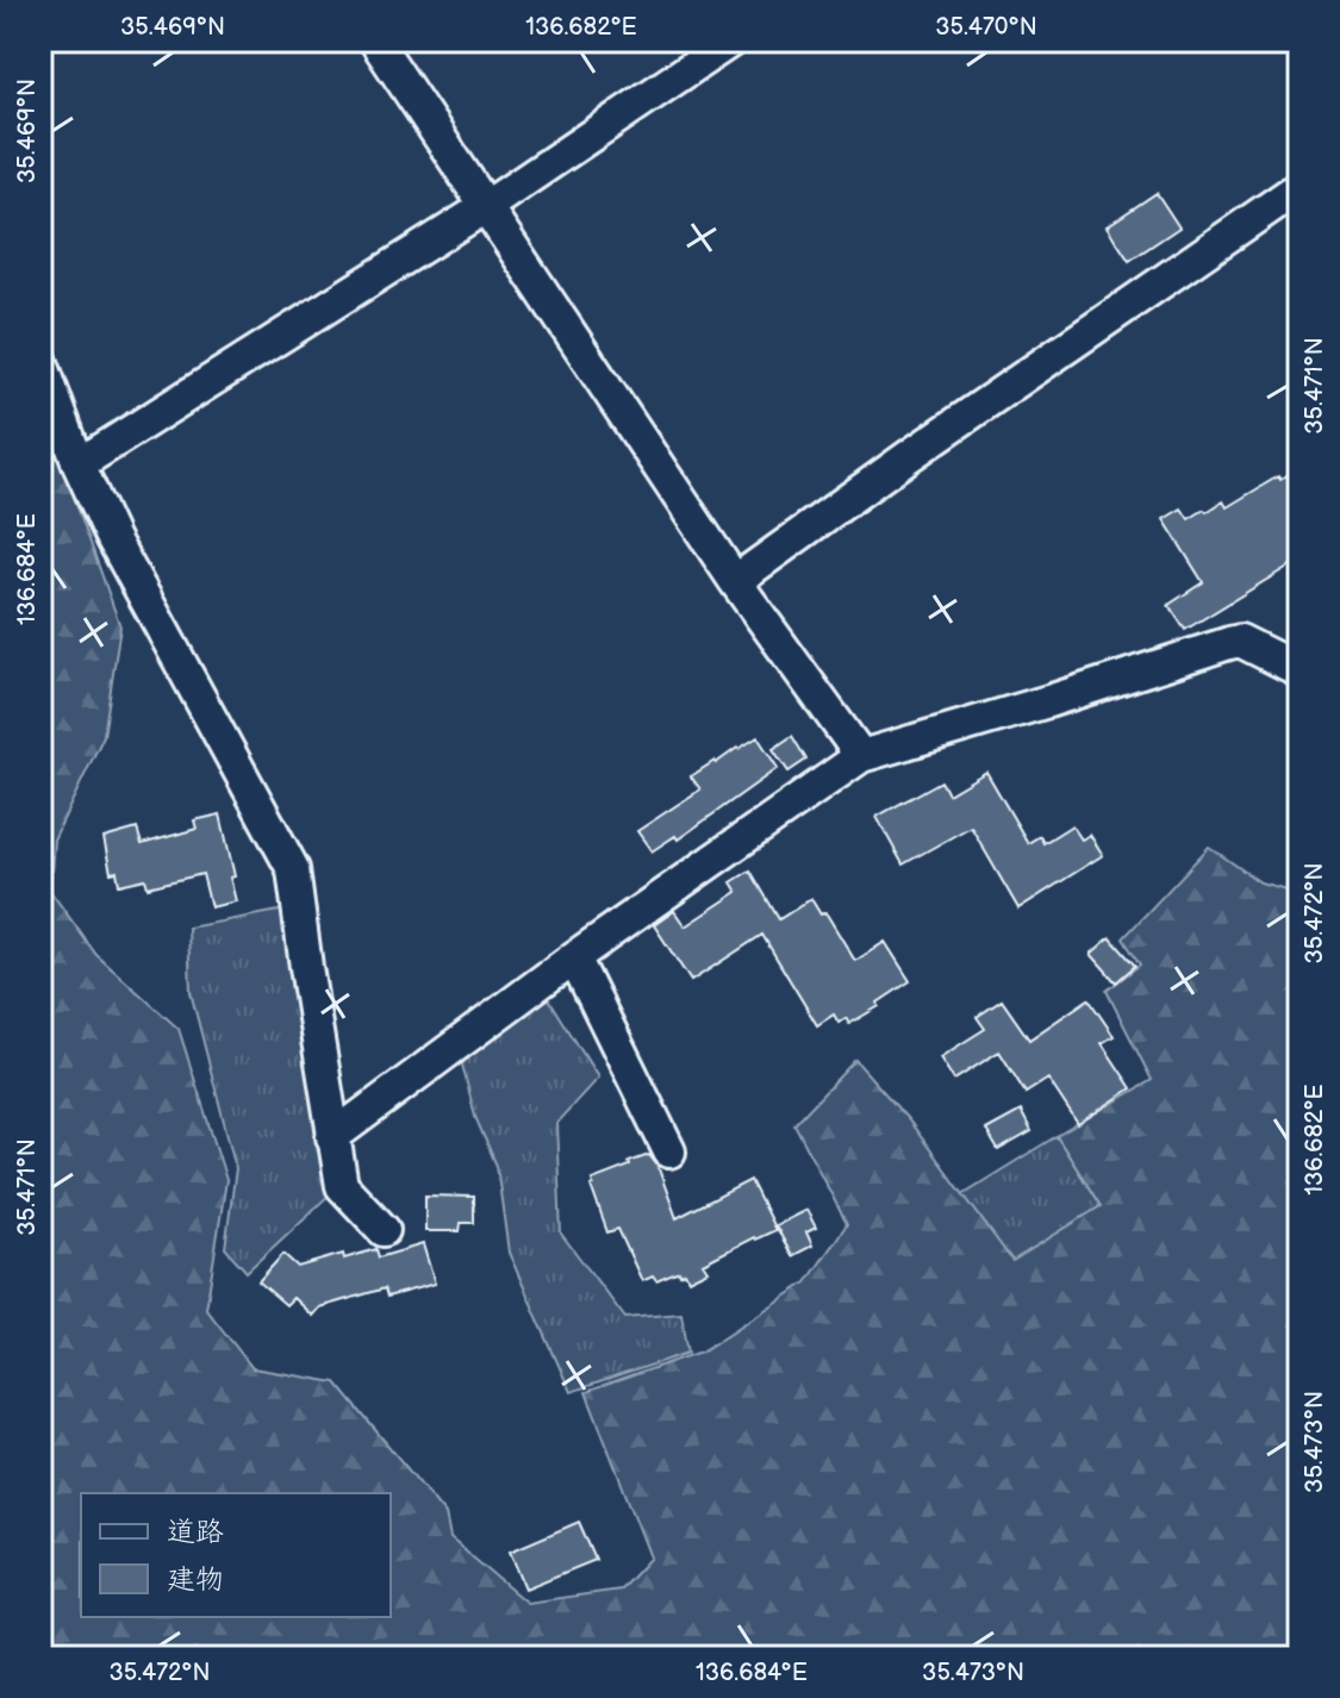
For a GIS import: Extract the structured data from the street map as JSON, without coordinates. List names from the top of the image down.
{
  "legend": ["道路", "建物"],
  "coordinates": [
    "35.469°N",
    "136.682°E",
    "35.470°N",
    "35.471°N",
    "136.684°E",
    "35.472°N",
    "35.473°N"
  ]
}
